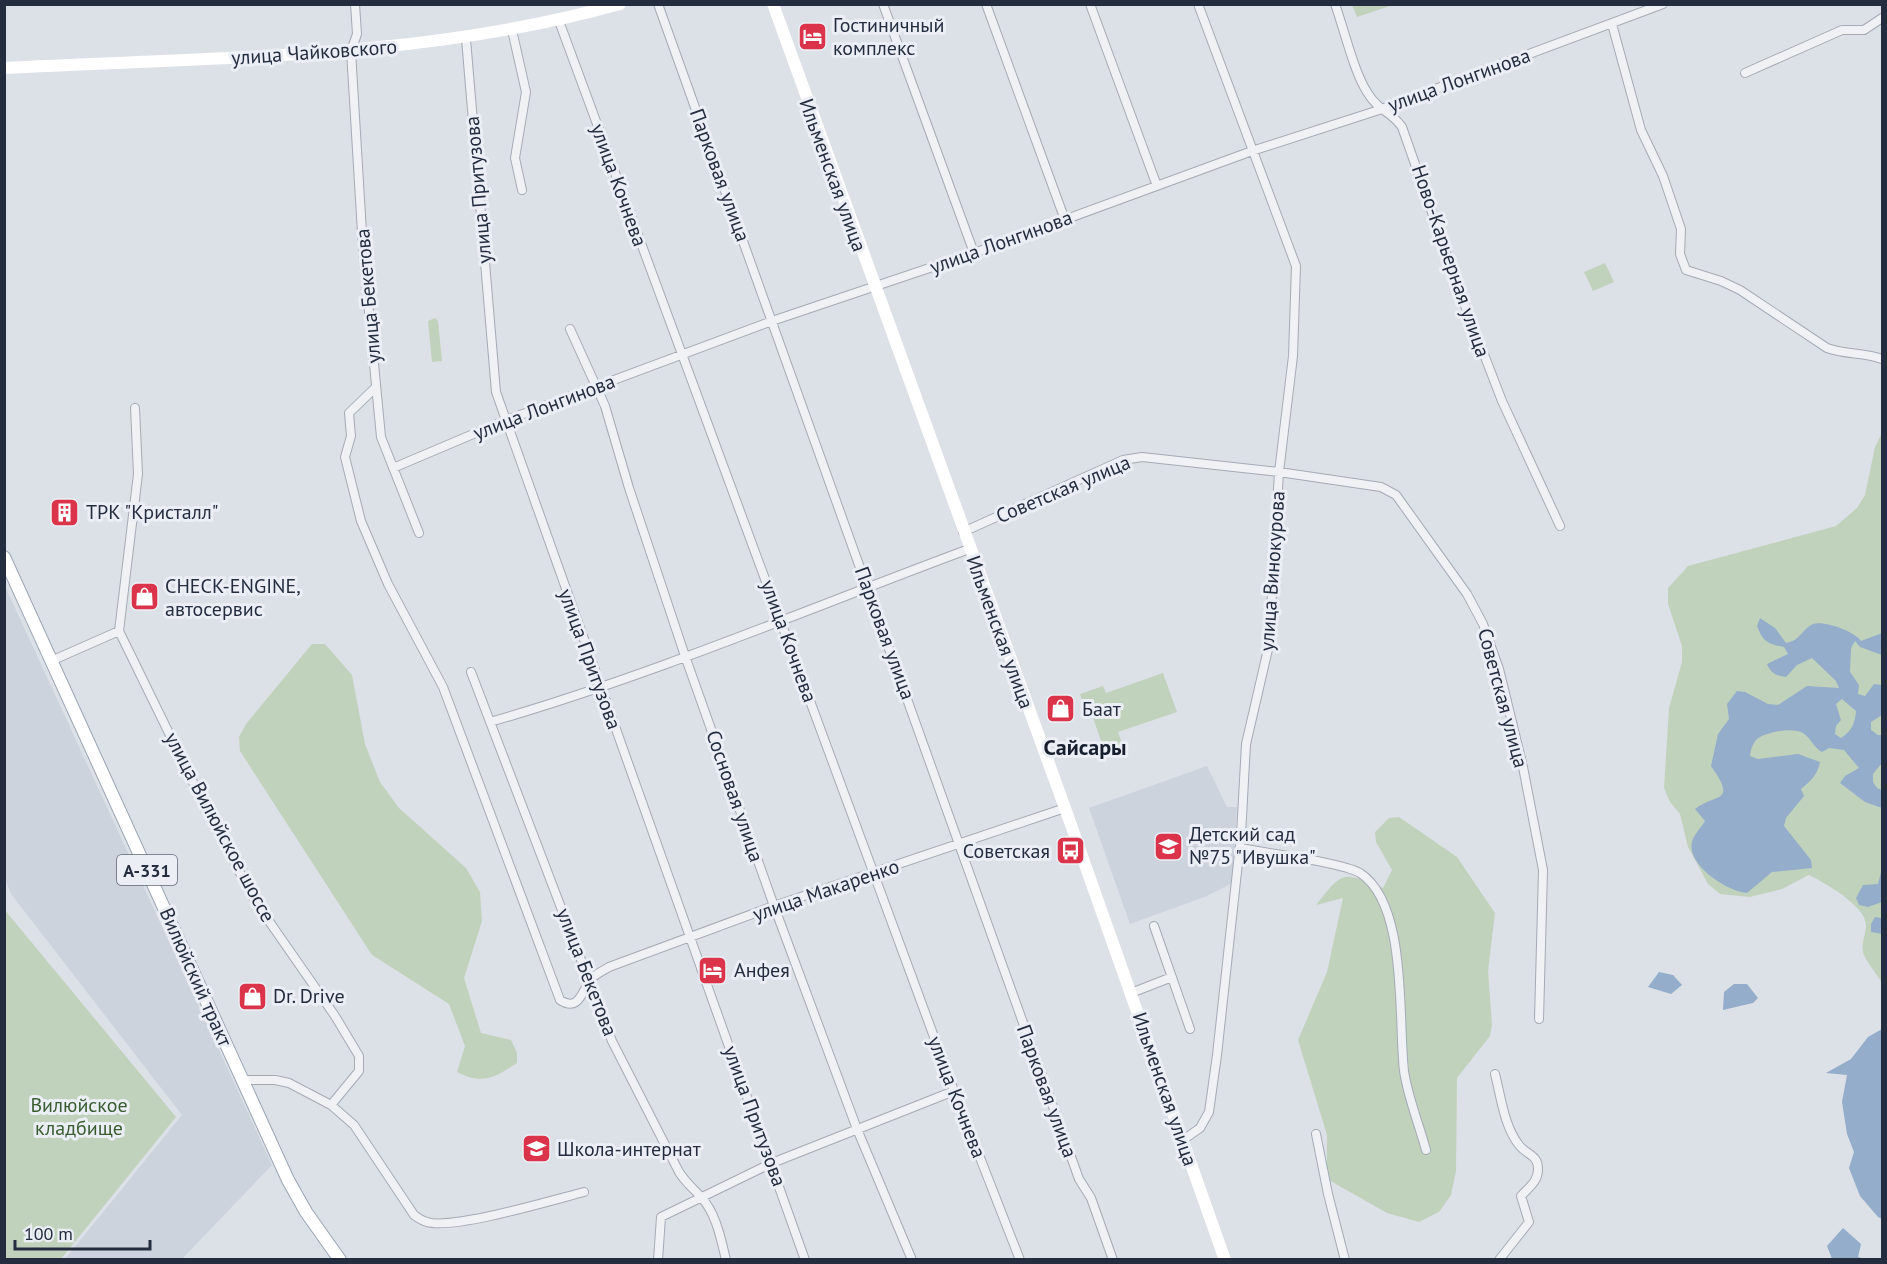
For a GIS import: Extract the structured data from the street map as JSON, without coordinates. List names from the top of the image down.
{
  "streets": {
    "main road": [
      "улица Чайковского",
      "Ильменская улица",
      "А-331",
      "Вилюйский тракт"
    ],
    "street": [
      "улица Лонгинова",
      "Парковая улица",
      "улица Кочнева",
      "улица Притузова",
      "Ново-Карьерная улица",
      "улица Бекетова",
      "Советская улица",
      "улица Винокурова",
      "Сосновая улица",
      "улица Вилюйское шоссе",
      "улица Макаренко"
    ]
  },
  "crossings": [
    ["улица Чайковского", "улица Кочнева"],
    ["улица Чайковского", "улица Притузова"],
    ["улица Чайковского", "улица Бекетова"],
    ["улица Лонгинова", "Парковая улица"],
    ["улица Лонгинова", "Ильменская улица"],
    ["улица Лонгинова", "улица Кочнева"],
    ["улица Лонгинова", "улица Притузова"],
    ["улица Лонгинова", "Ново-Карьерная улица"],
    ["улица Лонгинова", "улица Бекетова"],
    ["улица Лонгинова", "улица Винокурова"],
    ["улица Лонгинова", "Сосновая улица"],
    ["Парковая улица", "улица Макаренко"],
    ["Ильменская улица", "Советская улица"],
    ["Ильменская улица", "улица Винокурова"],
    ["Ильменская улица", "улица Макаренко"],
    ["улица Кочнева", "улица Макаренко"],
    ["улица Притузова", "улица Макаренко"],
    ["улица Бекетова", "улица Макаренко"],
    ["Советская улица", "улица Винокурова"],
    ["Сосновая улица", "улица Макаренко"]
  ],
  "districts": ["Сайсары"],
  "parks": ["Вилюйское кладбище"],
  "places": {
    "hotel": ["Гостиничный комплекс", "Анфея"],
    "building": ["ТРК \"Кристалл\""],
    "shop": ["CHECK-ENGINE, автосервис", "Баат", "Dr. Drive"],
    "school or university": ["Детский сад №75 \"Ивушка\"", "Школа-интернат"],
    "bus stop": ["Советская"]
  },
  "scale_bar": "100 m"
}
